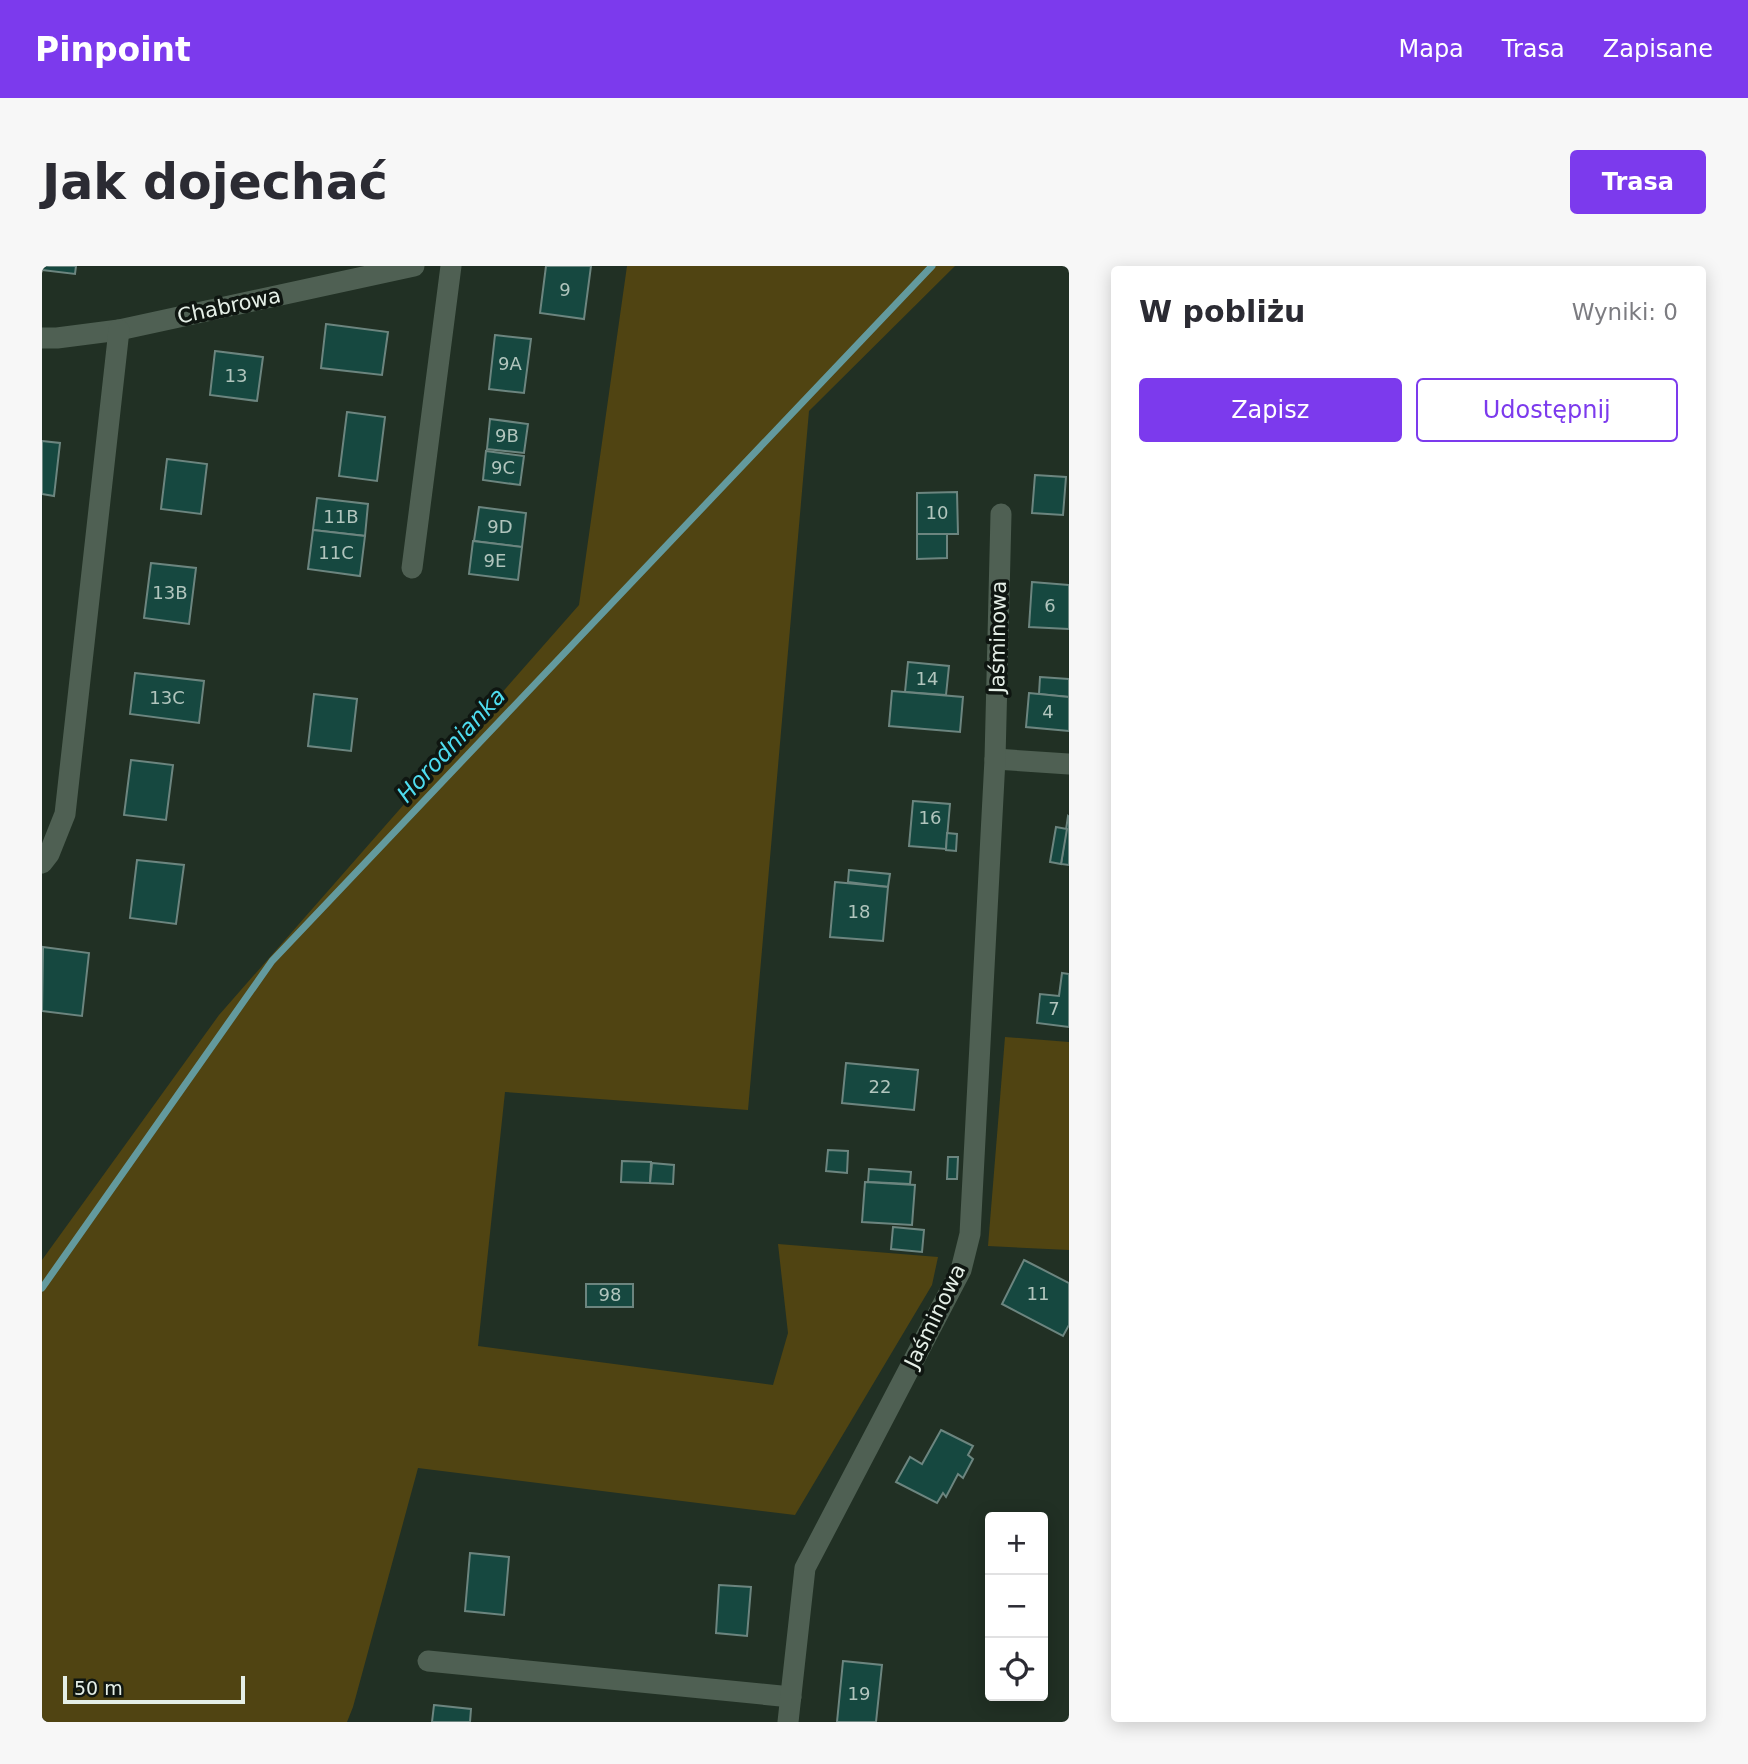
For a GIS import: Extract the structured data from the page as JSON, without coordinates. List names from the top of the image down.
{
  "streets": {
    "street": ["Chabrowa", "Jaśminowa"]
  },
  "water": ["Horodnianka"],
  "house_numbers": [
    "9",
    "9A",
    "13",
    "9B",
    "9C",
    "10",
    "11B",
    "9D",
    "11C",
    "9E",
    "13B",
    "6",
    "14",
    "13C",
    "4",
    "16",
    "18",
    "7",
    "22",
    "11",
    "98",
    "19"
  ],
  "scale_bar": "50 m",
  "page": {
    "header": "Pinpoint",
    "nav": ["Mapa", "Trasa", "Zapisane"],
    "buttons": [
      "Trasa",
      ["Zapisz", "Udostępnij"]
    ],
    "title": "Jak dojechać",
    "heading": ["W pobliżu", "Wyniki: 0"],
    "map_buttons": ["+", "−"],
    "scale": "50 m"
  }
}
